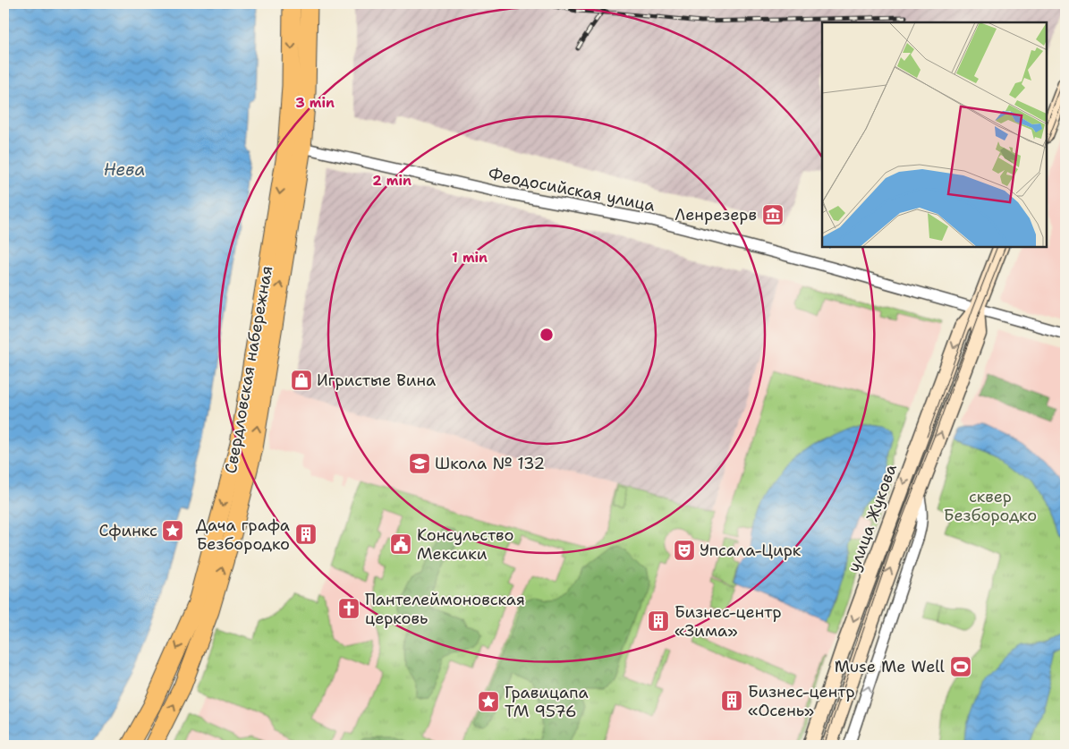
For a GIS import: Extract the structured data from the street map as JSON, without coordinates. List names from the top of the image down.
{
  "streets": {
    "main road": ["Свердловская набережная"],
    "street": ["Феодосийская улица", "улица Жукова"]
  },
  "crossings": [
    ["Феодосийская улица", "Свердловская набережная"],
    ["Феодосийская улица", "улица Жукова"]
  ],
  "water": ["Нева"],
  "parks": ["сквер Безбородко"],
  "places": {
    "museum": ["Ленрезерв"],
    "shop": ["Игристые Вина"],
    "school or university": ["Школа № 132"],
    "place": ["Сфинкс", "Гравицапа ТМ 9576"],
    "building": ["Дача графа Безбородко", "Бизнес-центр «Зима»", "Бизнес-центр «Осень»"],
    "public building": ["Консульство Мексики"],
    "theatre": ["Упсала-Цирк"],
    "church": ["Пантелеймоновская церковь"],
    "sports": ["Muse Me Well"]
  },
  "rings": ["3 min", "2 min", "1 min"]
}
